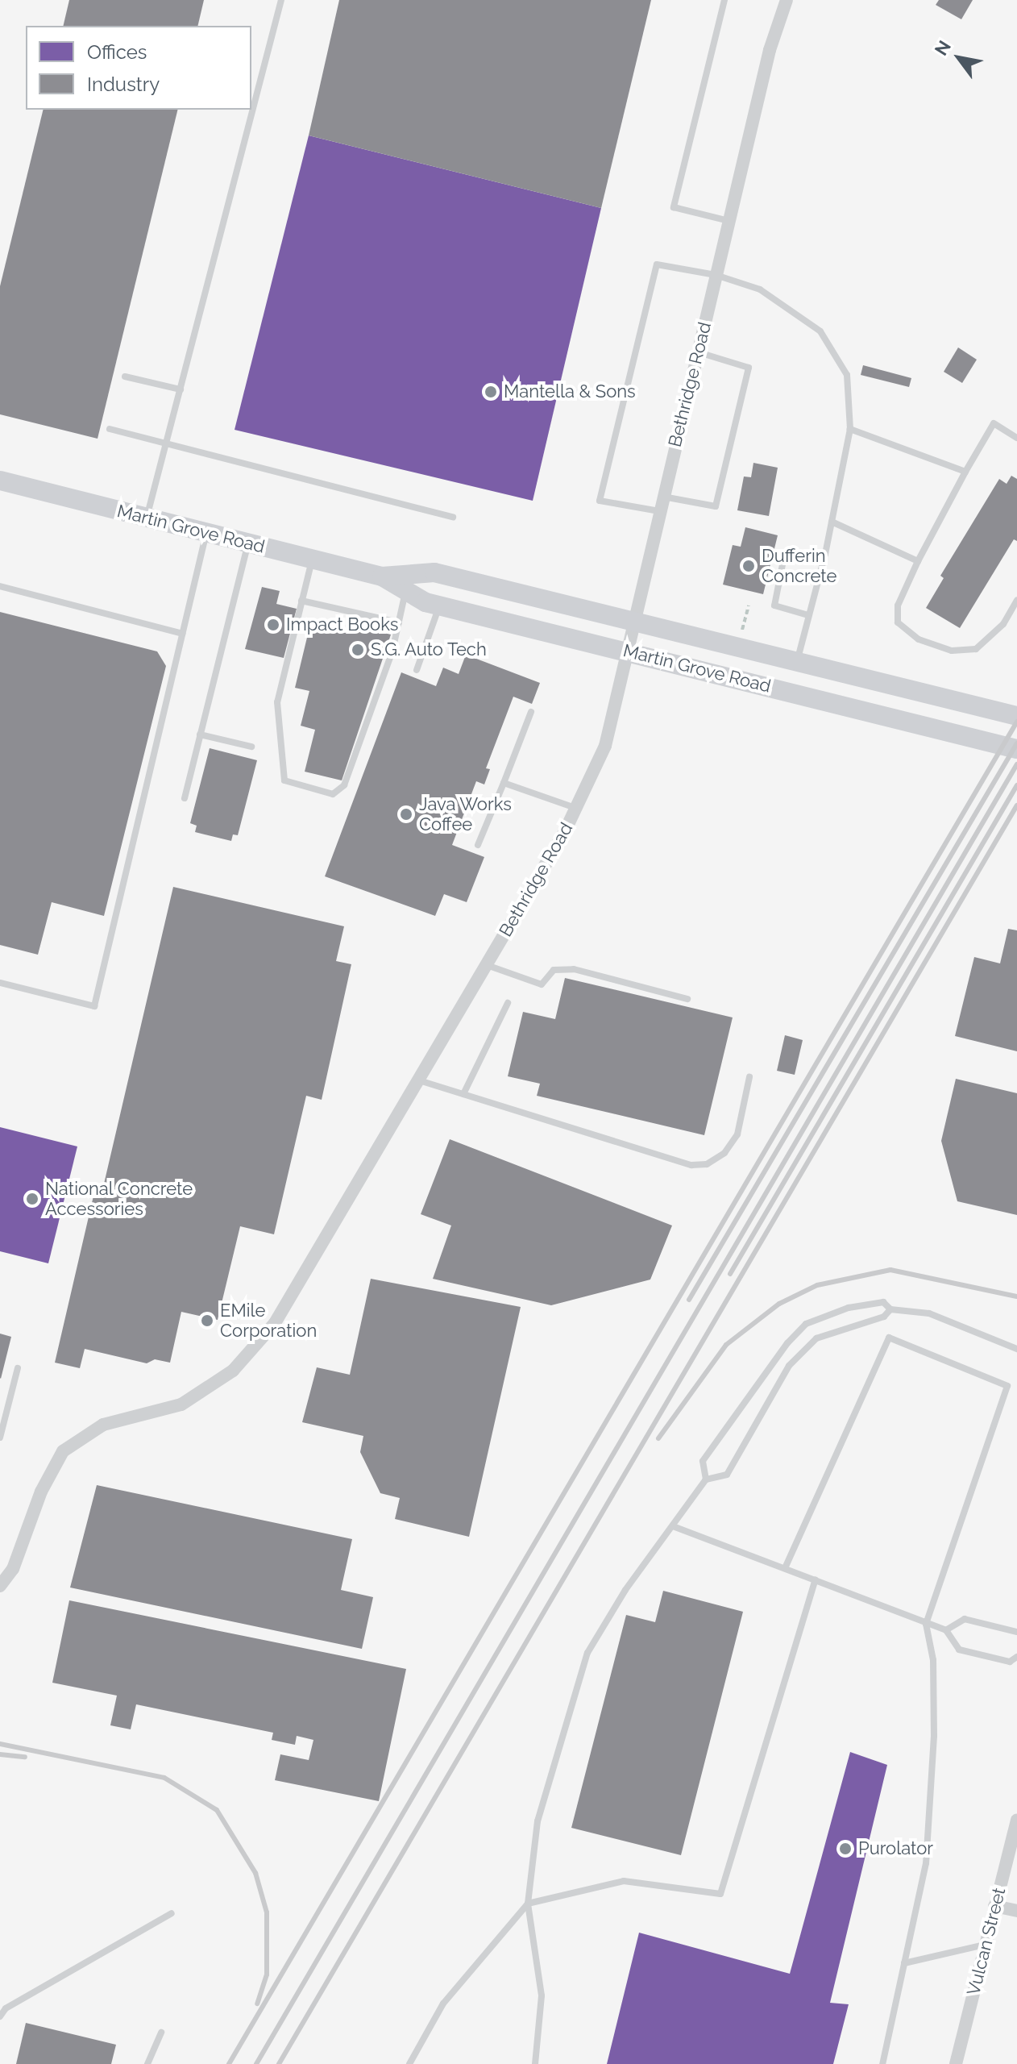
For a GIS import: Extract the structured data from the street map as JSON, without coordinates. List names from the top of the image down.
{
  "streets": {
    "main road": ["Martin Grove Road"],
    "street": ["Bethridge Road", "Vulcan Street"]
  },
  "crossings": [
    ["Bethridge Road", "Martin Grove Road"]
  ],
  "places": [
    "Mantella & Sons",
    "Dufferin Concrete",
    "Impact Books",
    "S.G. Auto Tech",
    "Java Works Coffee",
    "National Concrete Accessories",
    "EMile Corporation",
    "Purolator"
  ],
  "legend": ["Offices", "Industry"],
  "north": "top left"
}
